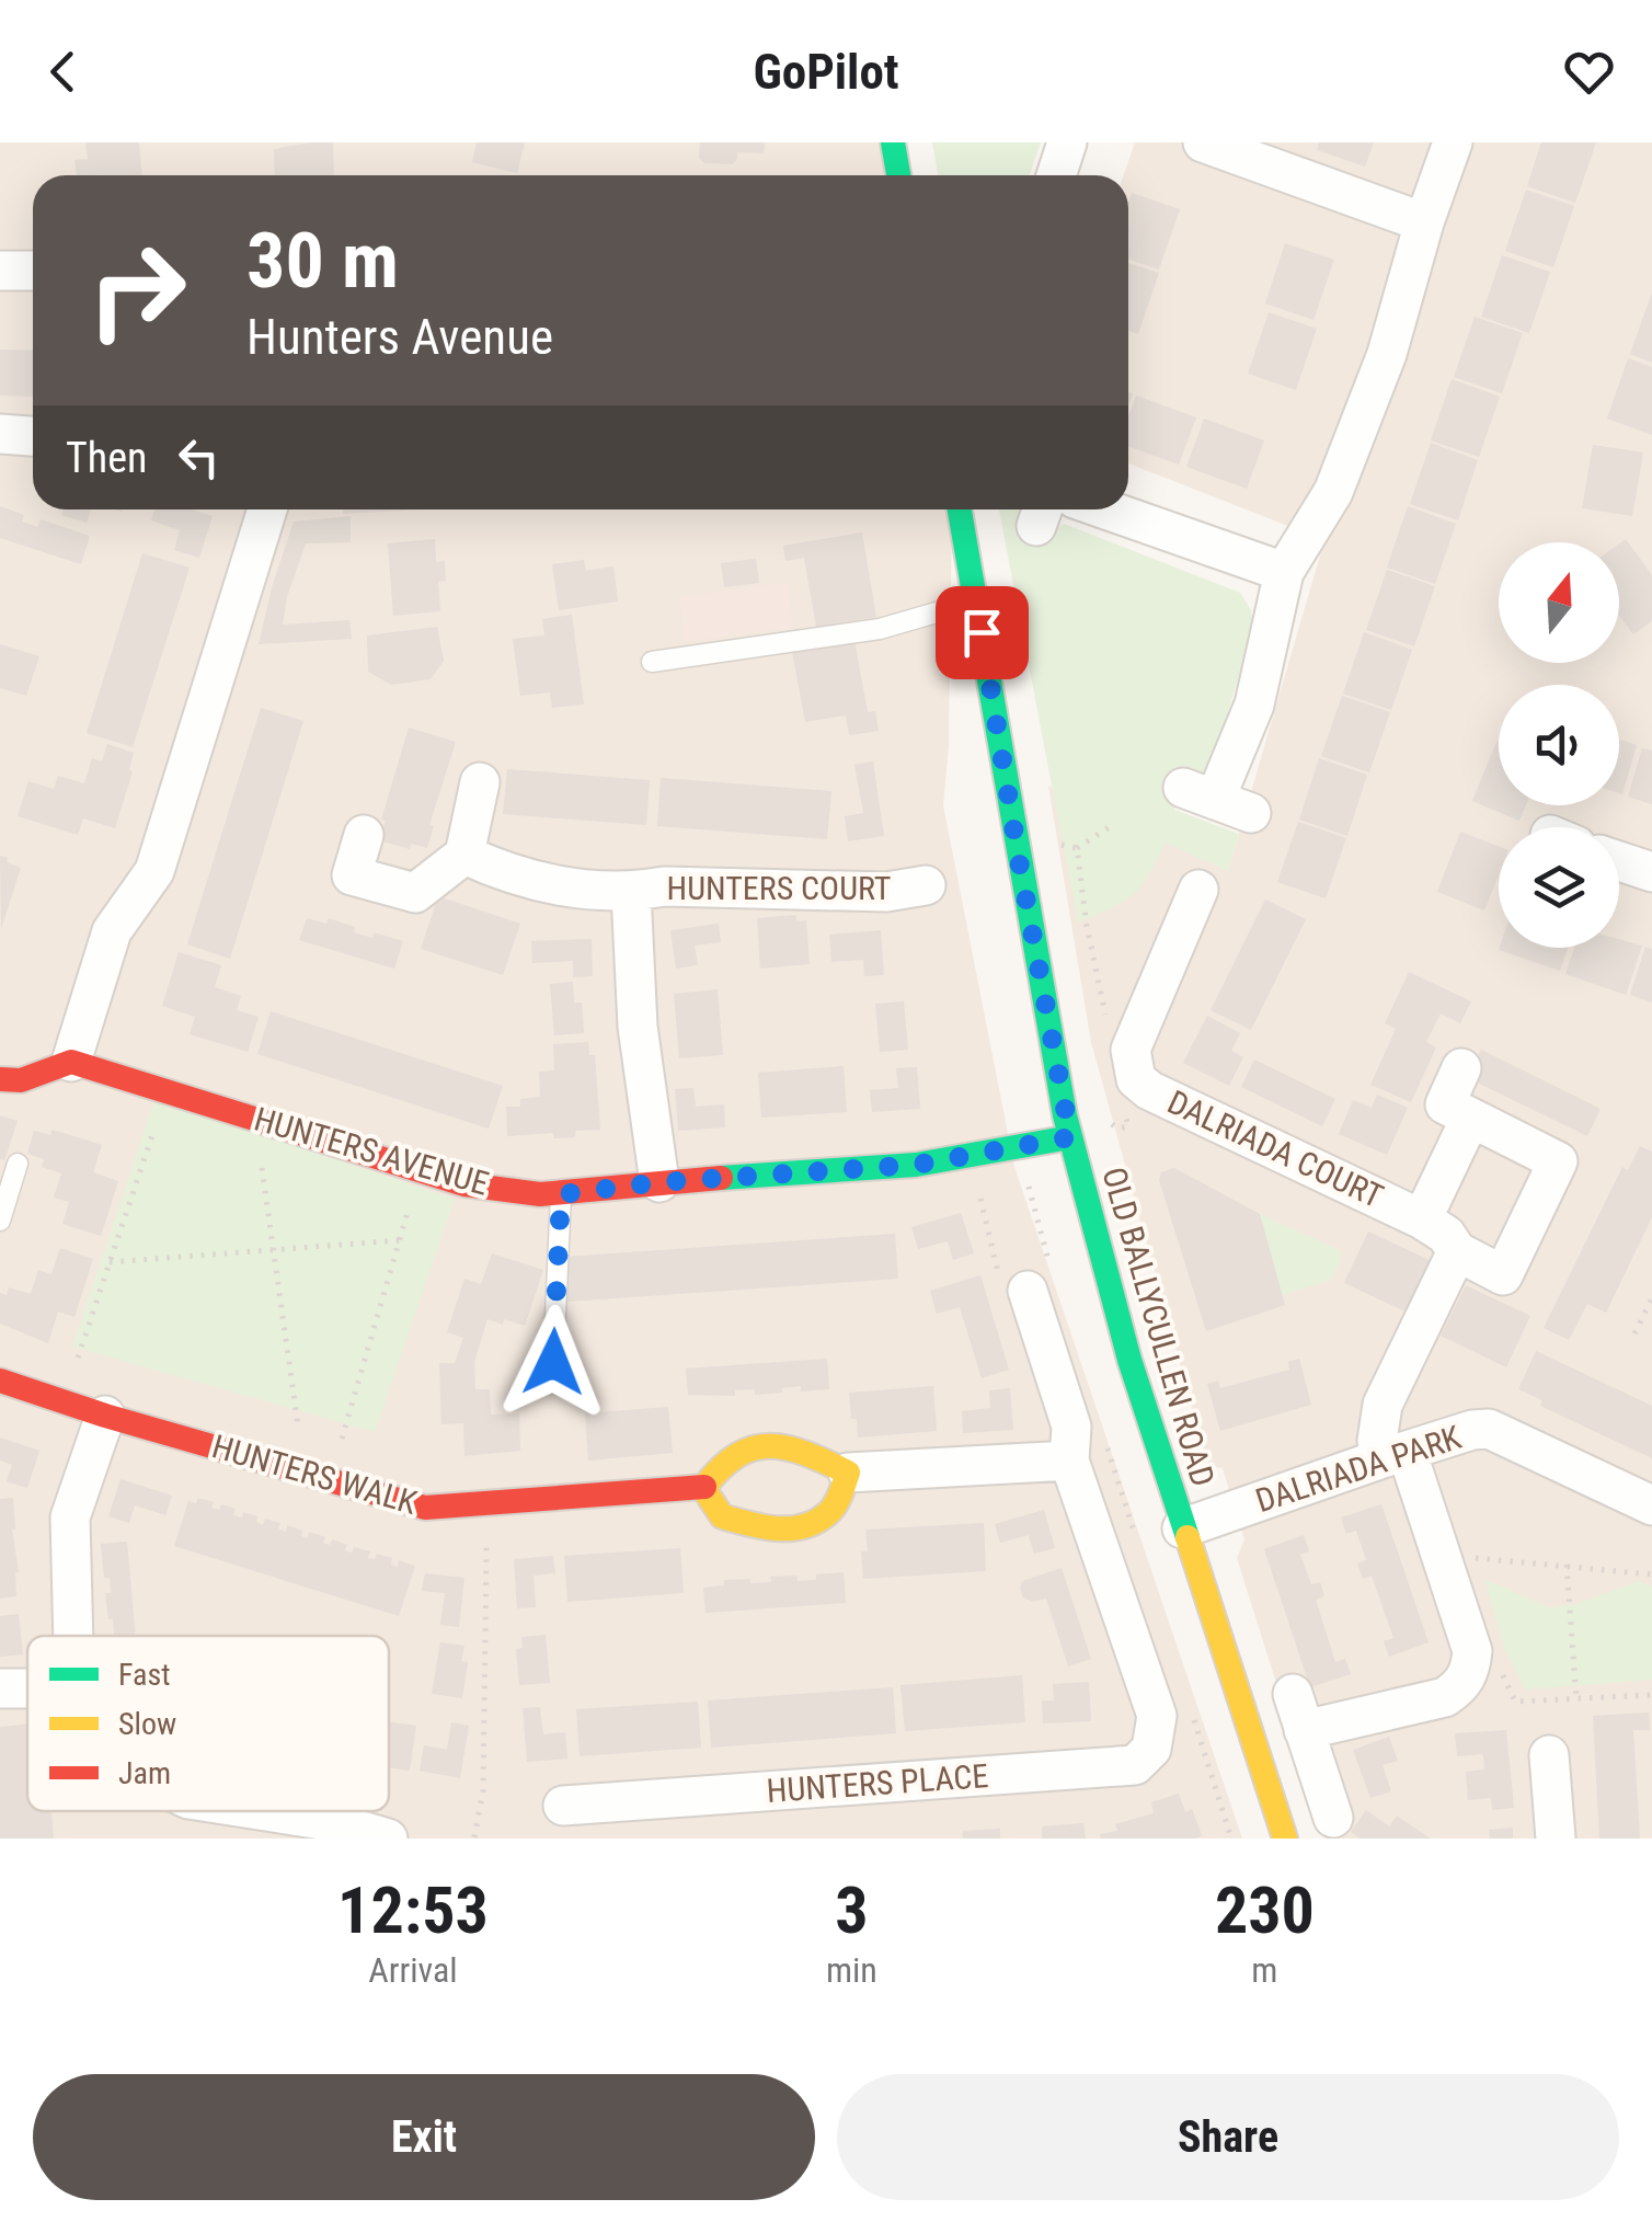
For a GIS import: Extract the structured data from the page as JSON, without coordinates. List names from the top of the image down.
{
  "streets": {
    "street": [
      "HUNTERS COURT",
      "DALRIADA COURT",
      "HUNTERS AVENUE",
      "OLD BALLYCULLEN ROAD",
      "DALRIADA PARK",
      "HUNTERS WALK",
      "HUNTERS PLACE"
    ]
  },
  "crossings": [
    ["HUNTERS COURT", "HUNTERS AVENUE"],
    ["HUNTERS AVENUE", "OLD BALLYCULLEN ROAD"],
    ["OLD BALLYCULLEN ROAD", "DALRIADA PARK"]
  ],
  "legend": ["Fast", "Slow", "Jam"],
  "north": "top",
  "page": {
    "header": "GoPilot",
    "turn": ["30 m", "Hunters Avenue"],
    "then": "Then",
    "eta": [
      "12:53",
      "Arrival",
      "3",
      "min",
      "230",
      "m"
    ],
    "buttons": ["Exit", "Share"]
  }
}
